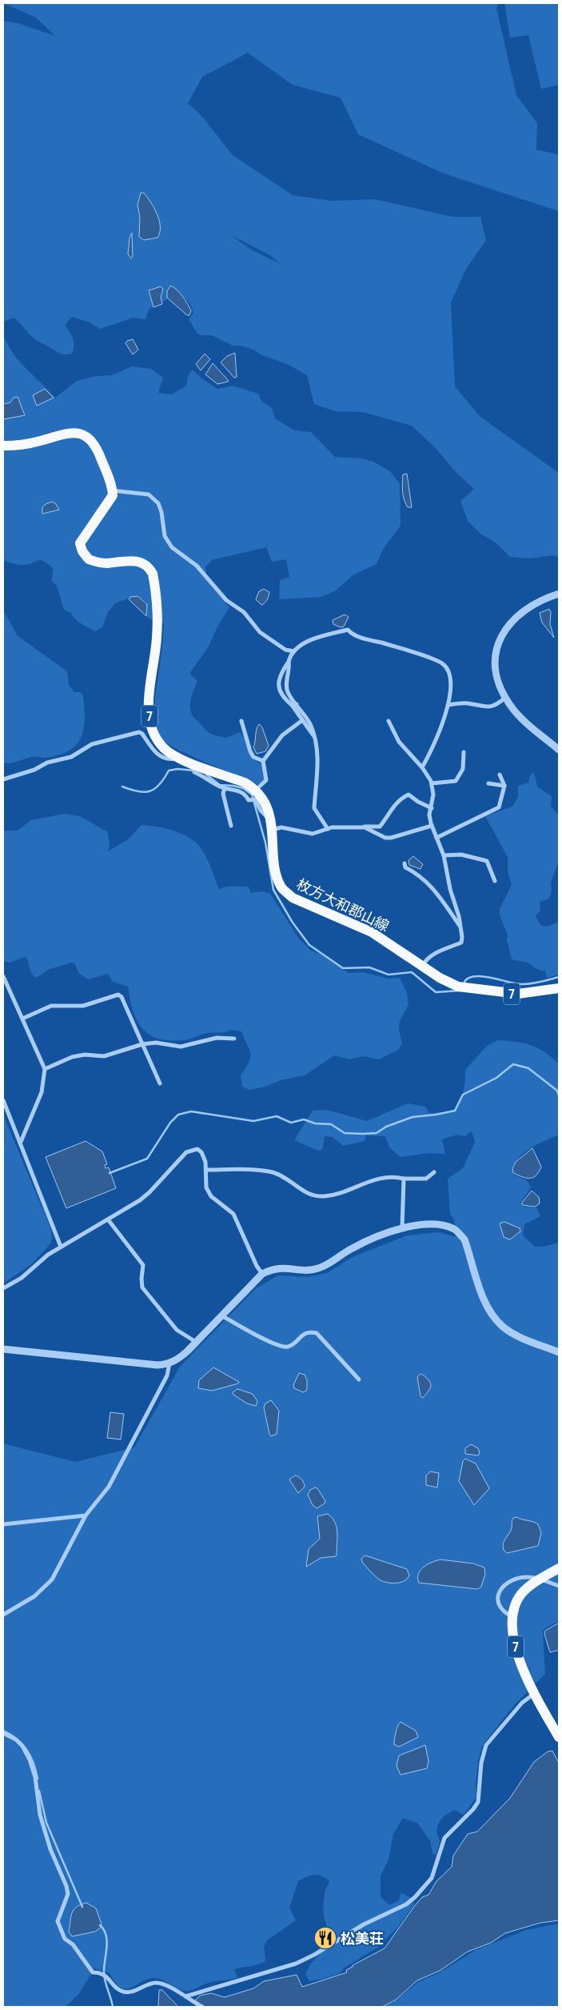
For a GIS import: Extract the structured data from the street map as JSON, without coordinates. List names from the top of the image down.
{
  "streets": {
    "main road": ["7", "枚方大和郡山線"]
  },
  "crossings": [
    ["7", "枚方大和郡山線"]
  ],
  "places": {
    "restaurant": ["松美荘"]
  }
}
